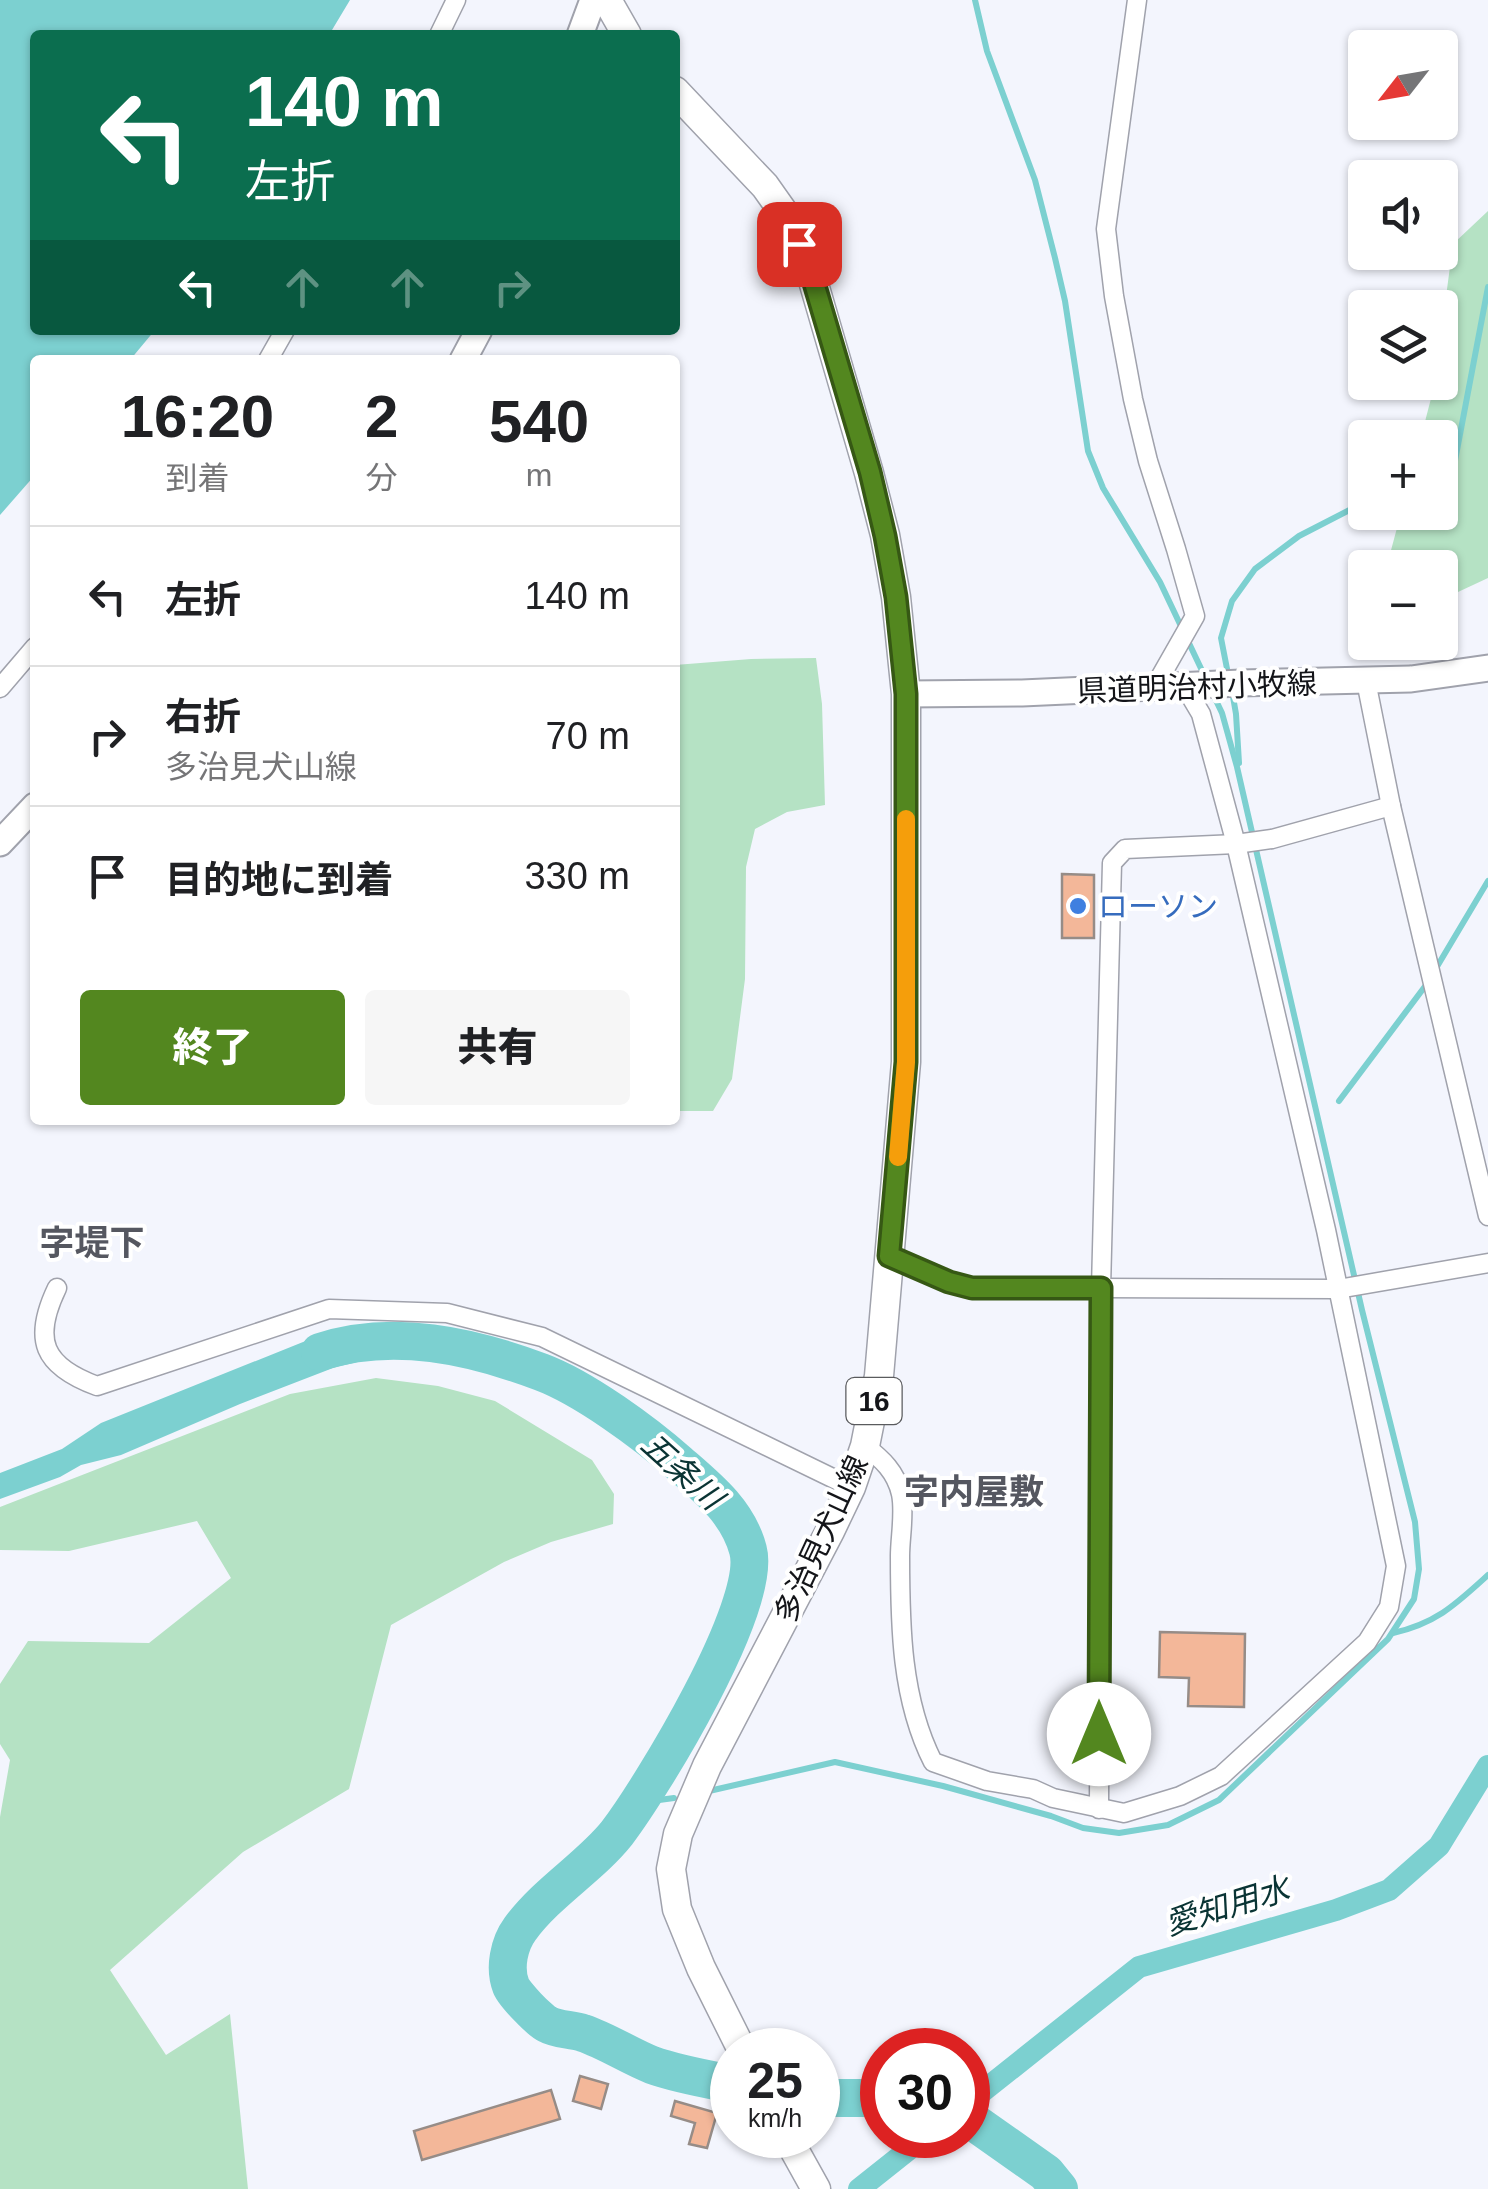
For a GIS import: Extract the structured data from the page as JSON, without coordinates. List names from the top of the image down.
{
  "streets": {
    "main road": ["県道明治村小牧線", "16", "多治見犬山線"]
  },
  "crossings": [
    ["県道明治村小牧線", "多治見犬山線"]
  ],
  "districts": ["字堤下", "字内屋敷"],
  "water": ["五条川", "愛知用水"],
  "places": ["ローソン"],
  "north": "bottom left",
  "page": {
    "map_buttons": ["+", "−"],
    "turn": ["140 m", "左折"],
    "eta": [
      "16:20",
      "到着",
      "2",
      "分",
      "540",
      "m"
    ],
    "list": [
      {
        "name": "左折",
        "value": "140 m"
      },
      {
        "name": "右折",
        "note": "多治見犬山線",
        "value": "70 m"
      },
      {
        "name": "目的地に到着",
        "value": "330 m"
      }
    ],
    "buttons": ["終了", "共有"],
    "speed": "25 km/h",
    "limit": "30"
  }
}
